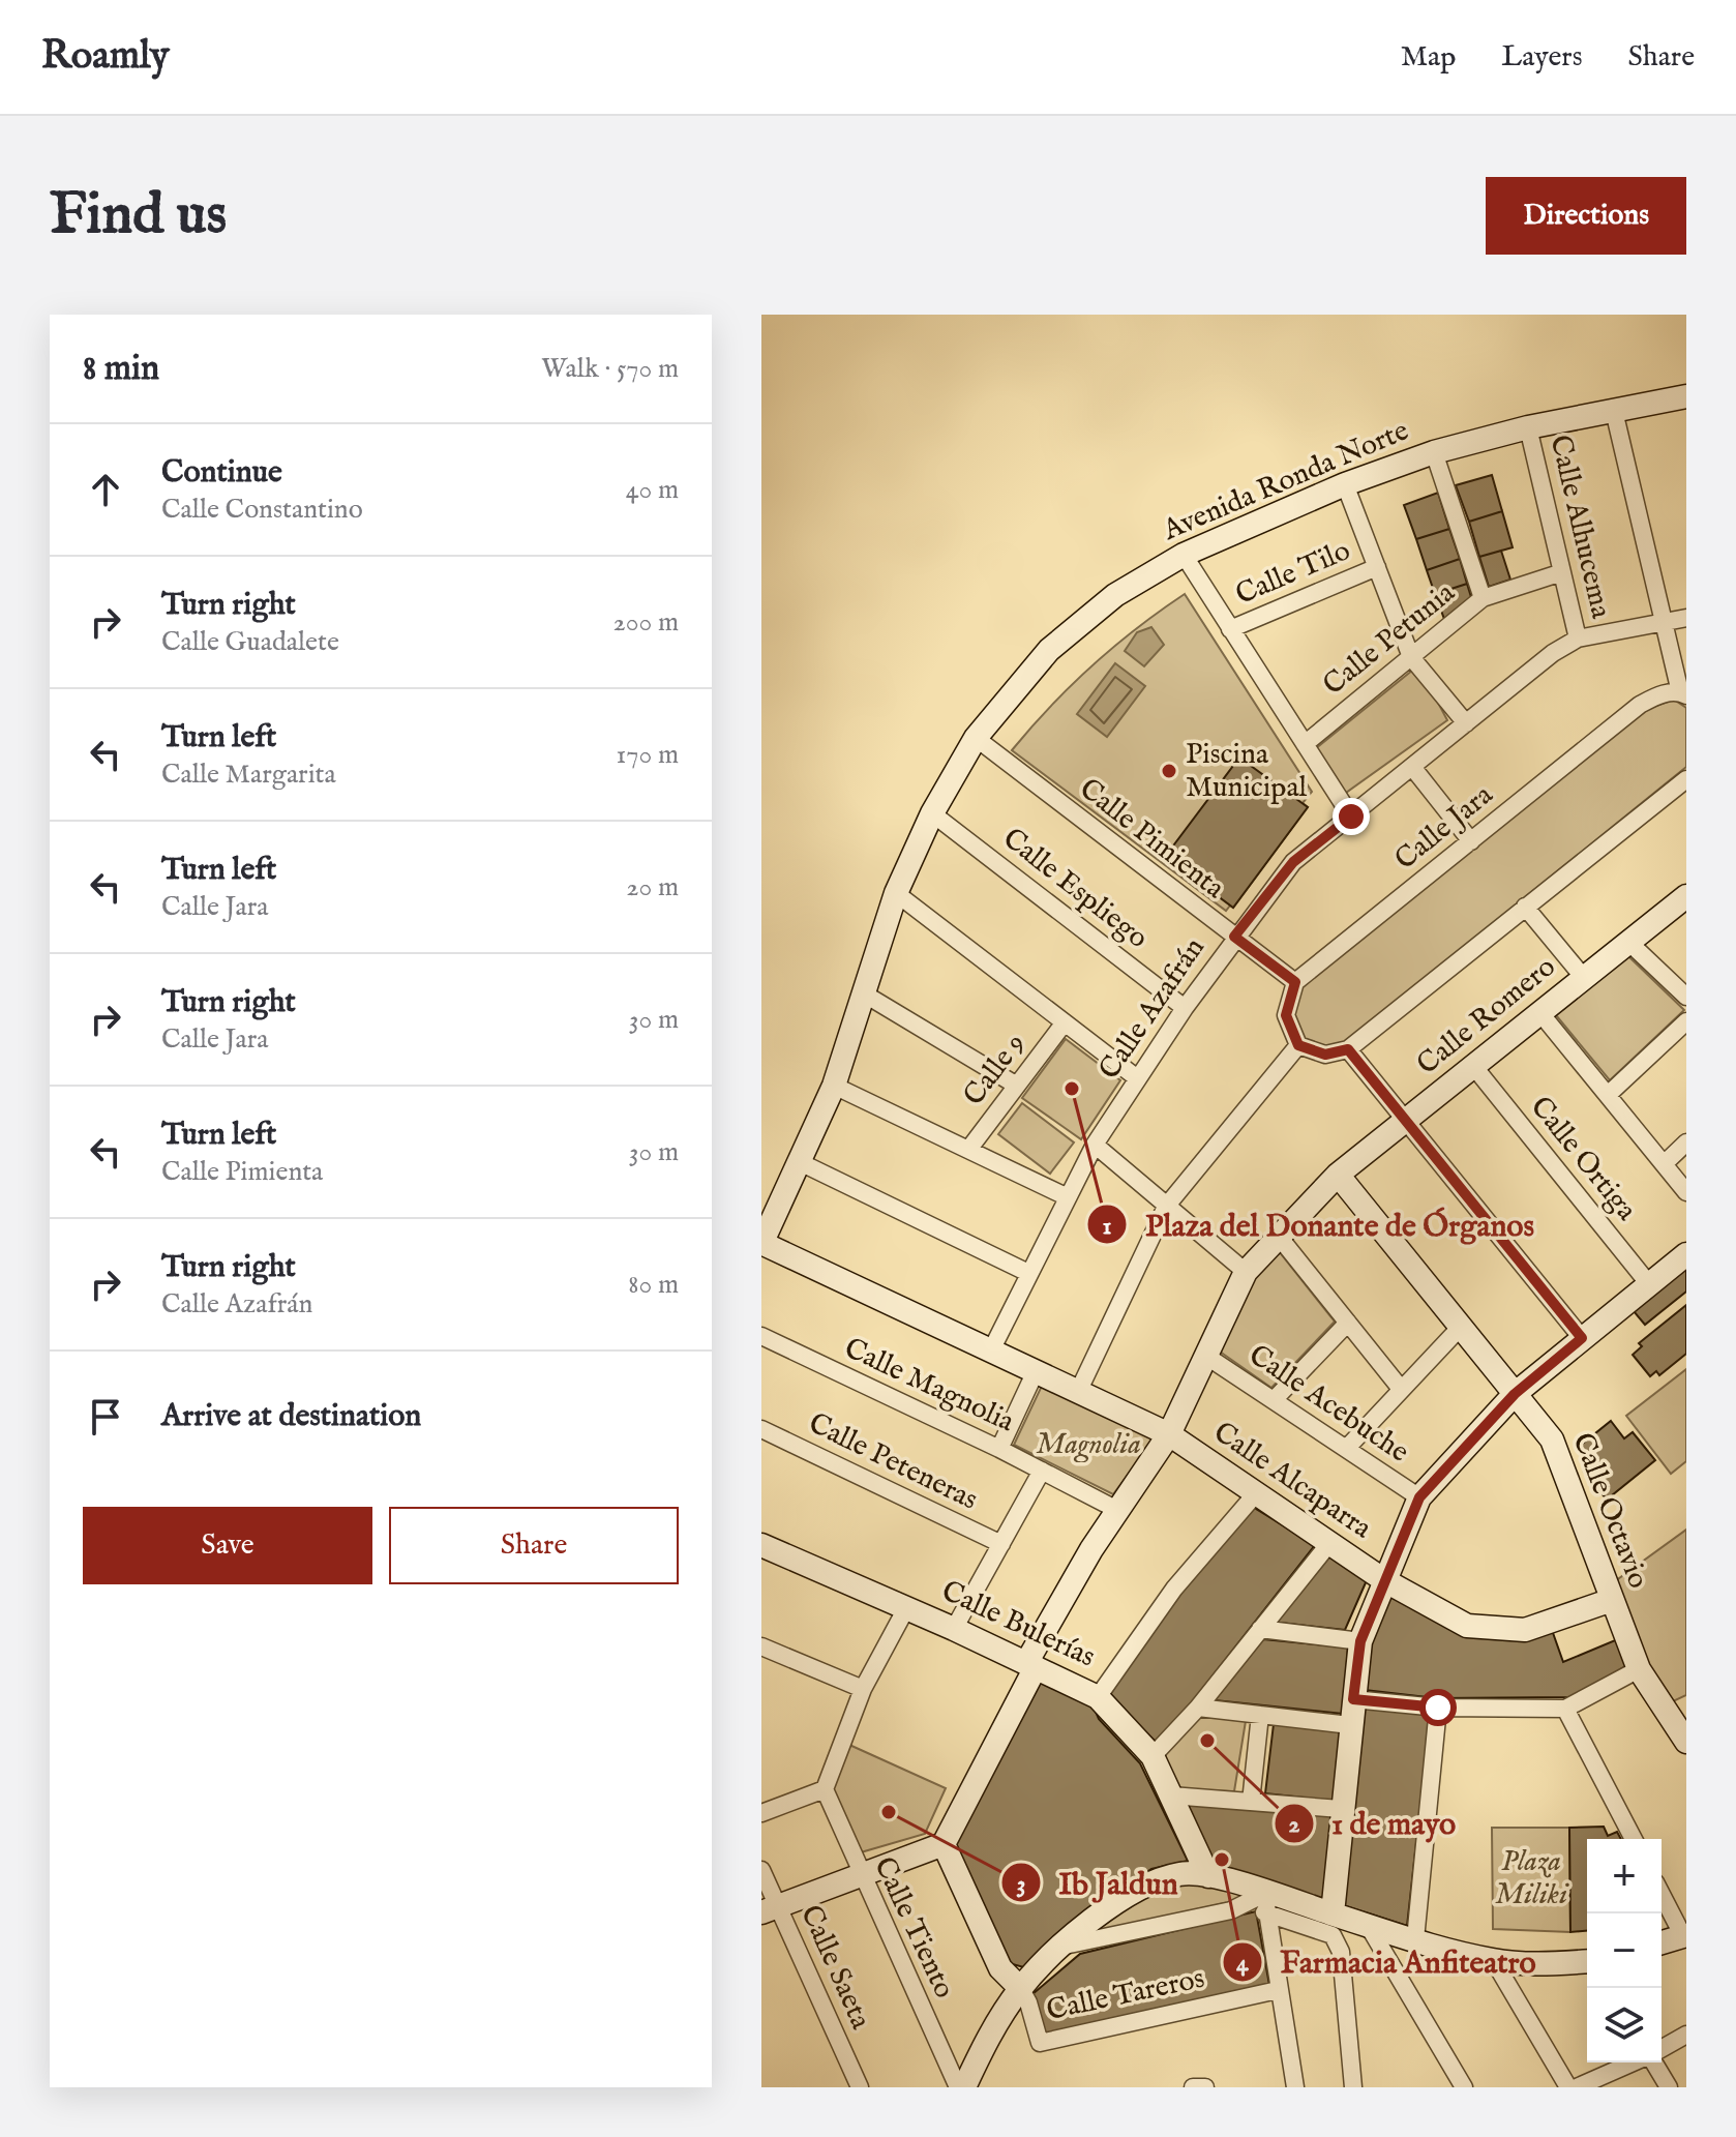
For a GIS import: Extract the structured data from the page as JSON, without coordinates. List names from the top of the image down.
{
  "streets": {
    "street": [
      "Avenida Ronda Norte",
      "Calle Alhucema",
      "Calle Tilo",
      "Calle Petunia",
      "Calle Jara",
      "Calle Pimienta",
      "Calle Espliego",
      "Calle Azafrán",
      "Calle Romero",
      "Calle 9",
      "Calle Ortiga",
      "Calle Magnolia",
      "Calle Acebuche",
      "Calle Peteneras",
      "Calle Alcaparra",
      "Calle Octavio",
      "Calle Bulerías",
      "Calle Tiento",
      "Calle Saeta",
      "Calle Tareros"
    ]
  },
  "crossings": [
    ["Avenida Ronda Norte", "Calle Alhucema"],
    ["Avenida Ronda Norte", "Calle Pimienta"],
    ["Avenida Ronda Norte", "Calle Espliego"],
    ["Avenida Ronda Norte", "Calle Alcaparra"],
    ["Calle Alhucema", "Calle Petunia"],
    ["Calle Alhucema", "Calle Azafrán"],
    ["Calle Jara", "Calle Pimienta"],
    ["Calle Pimienta", "Calle Azafrán"],
    ["Calle Espliego", "Calle Azafrán"],
    ["Calle Azafrán", "Calle Alcaparra"],
    ["Calle Romero", "Calle Ortiga"],
    ["Calle Romero", "Calle Magnolia"],
    ["Calle Romero", "Calle Acebuche"],
    ["Calle Romero", "Calle Alcaparra"],
    ["Calle Romero", "Calle Octavio"],
    ["Calle Romero", "Calle Bulerías"],
    ["Calle Alcaparra", "Calle Octavio"]
  ],
  "parks": ["Magnolia", "Plaza Miliki"],
  "places": [
    "Piscina Municipal",
    "Plaza del Donante de Órganos",
    "1 de mayo",
    "Ib Jaldun",
    "Farmacia Anfiteatro"
  ],
  "page": {
    "header": "Roamly",
    "nav": ["Map", "Layers", "Share"],
    "buttons": [
      "Directions",
      ["Save", "Share"]
    ],
    "title": "Find us",
    "heading": ["8 min", "Walk · 570 m"],
    "list": [
      ["Continue", "Calle Constantino", "40 m"],
      ["Turn right", "Calle Guadalete", "200 m"],
      ["Turn left", "Calle Margarita", "170 m"],
      ["Turn left", "Calle Jara", "20 m"],
      ["Turn right", "Calle Jara", "30 m"],
      ["Turn left", "Calle Pimienta", "30 m"],
      ["Turn right", "Calle Azafrán", "80 m"],
      "Arrive at destination"
    ],
    "map_buttons": ["+", "−"]
  }
}
